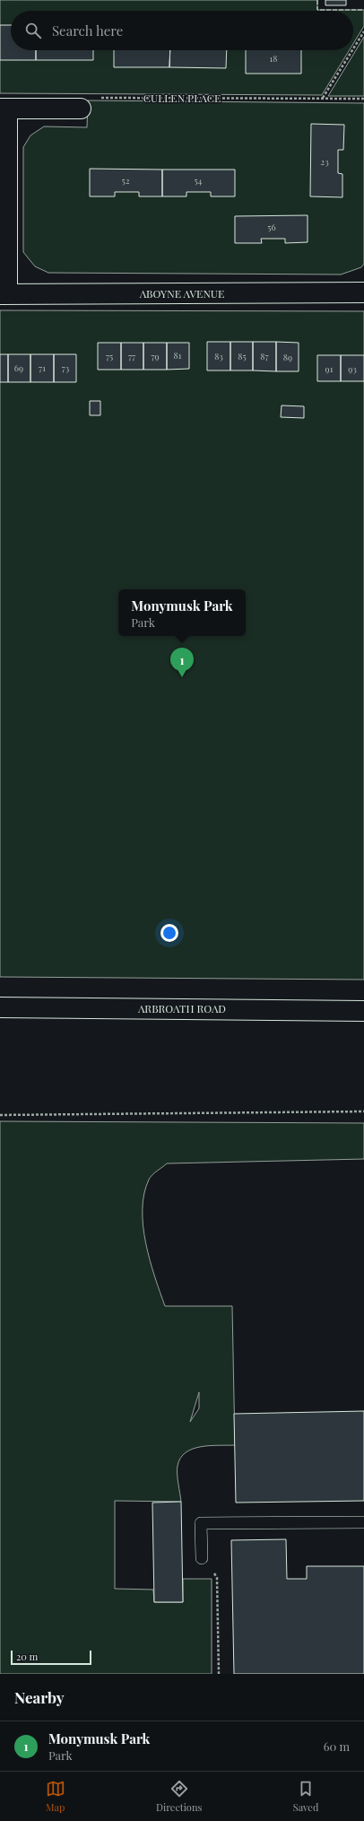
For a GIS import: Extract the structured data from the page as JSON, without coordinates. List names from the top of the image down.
{
  "streets": {
    "street": ["ABOYNE AVENUE", "ARBROATH ROAD"],
    "path": ["CULLEN PLACE"]
  },
  "house_numbers": [
    "18",
    "23",
    "52",
    "54",
    "56",
    "81",
    "75",
    "77",
    "79",
    "83",
    "85",
    "87",
    "89",
    "69",
    "71",
    "73",
    "91",
    "93"
  ],
  "scale_bar": "20 m",
  "page": {
    "search": "Search here",
    "popup": ["Monymusk Park", "Park"],
    "pins": "1",
    "scale": "20 m",
    "heading": "Nearby",
    "list": [
      {
        "mark": "1",
        "name": "Monymusk Park",
        "note": "Park",
        "value": "60 m"
      }
    ],
    "nav": ["Map", "Directions", "Saved"]
  }
}
